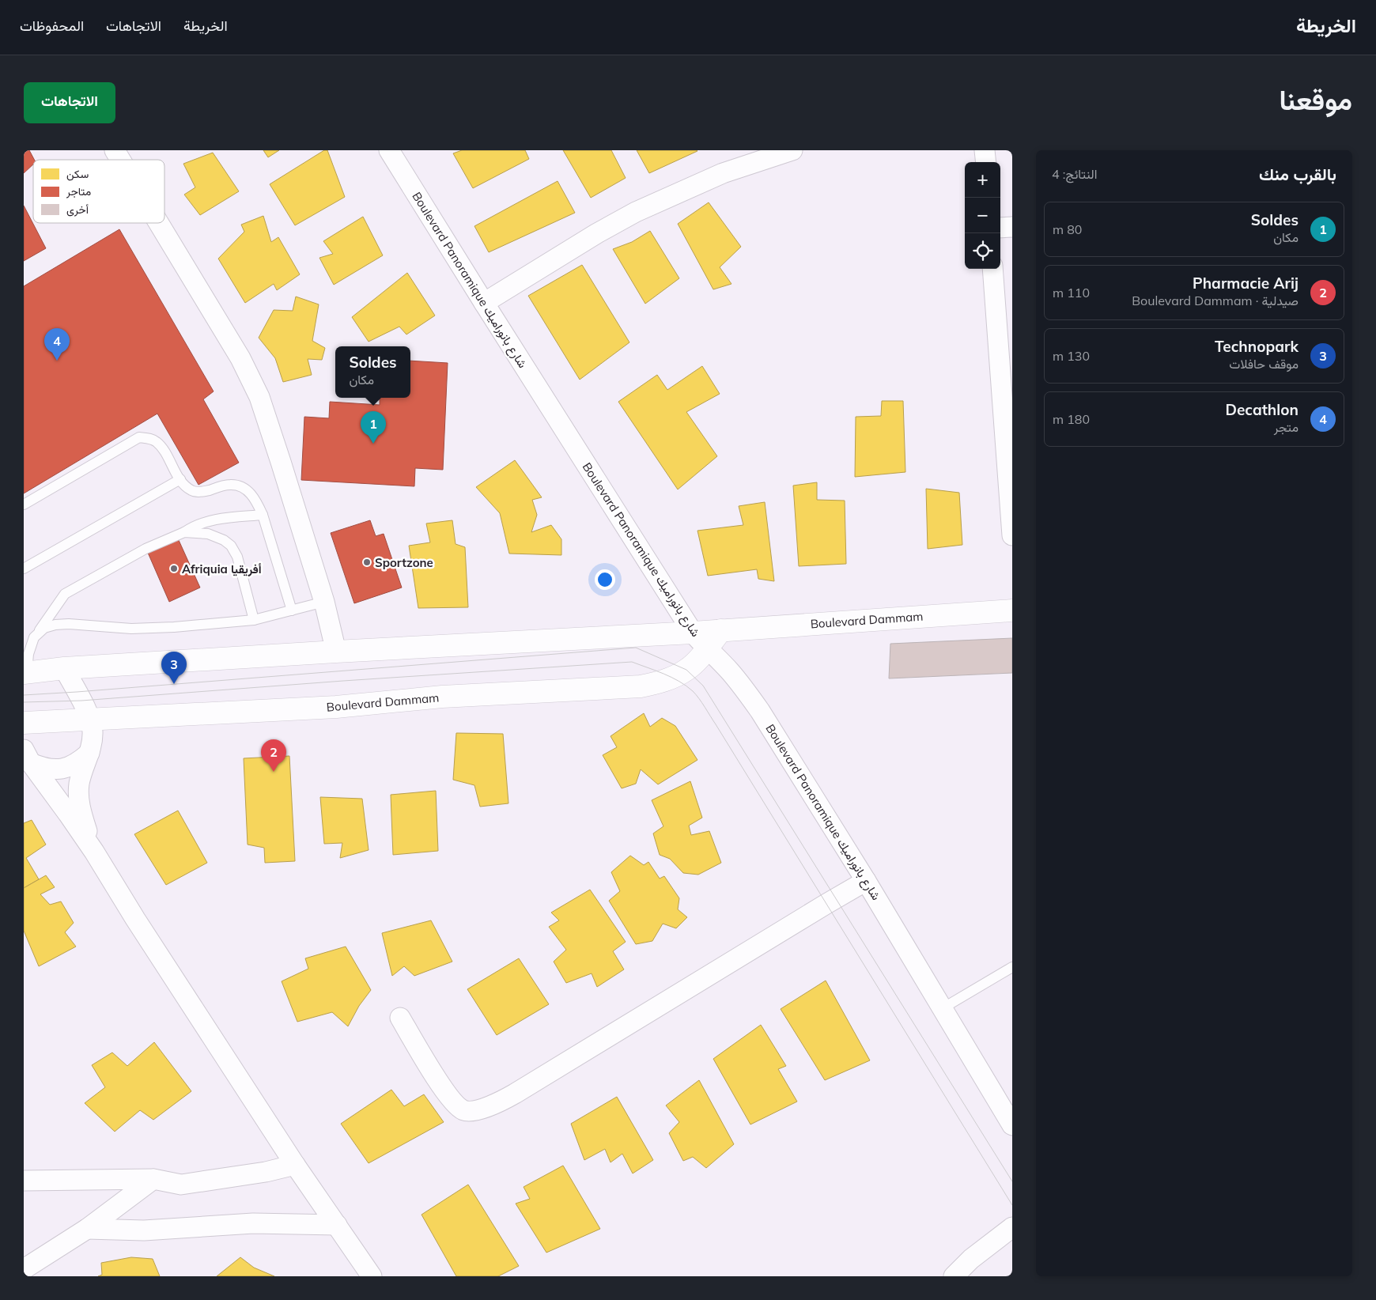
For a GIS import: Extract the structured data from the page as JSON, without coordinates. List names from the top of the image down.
{
  "streets": {
    "street": ["Boulevard Panoramique شارع بانوراميك", "Boulevard Dammam"]
  },
  "crossings": [
    ["Boulevard Panoramique شارع بانوراميك", "Boulevard Dammam"]
  ],
  "places": ["Sportzone", "Afriquia أفريقيا"],
  "legend": ["سكن", "متاجر", "أخرى"],
  "page": {
    "header": "الخريطة",
    "nav": ["الخريطة", "الاتجاهات", "المحفوظات"],
    "title": "موقعنا",
    "buttons": "الاتجاهات",
    "heading": ["بالقرب منك", "النتائج: 4"],
    "map_buttons": ["+", "−"],
    "list": [
      {
        "mark": "1",
        "name": "Soldes",
        "note": "مكان",
        "value": "80 m"
      },
      {
        "mark": "2",
        "name": "Pharmacie Arij",
        "note": "صيدلية · Boulevard Dammam",
        "value": "110 m"
      },
      {
        "mark": "3",
        "name": "Technopark",
        "note": "موقف حافلات",
        "value": "130 m"
      },
      {
        "mark": "4",
        "name": "Decathlon",
        "note": "متجر",
        "value": "180 m"
      }
    ],
    "pins": [
      "4",
      "1",
      "3",
      "2"
    ],
    "popup": ["Soldes", "مكان"]
  }
}
